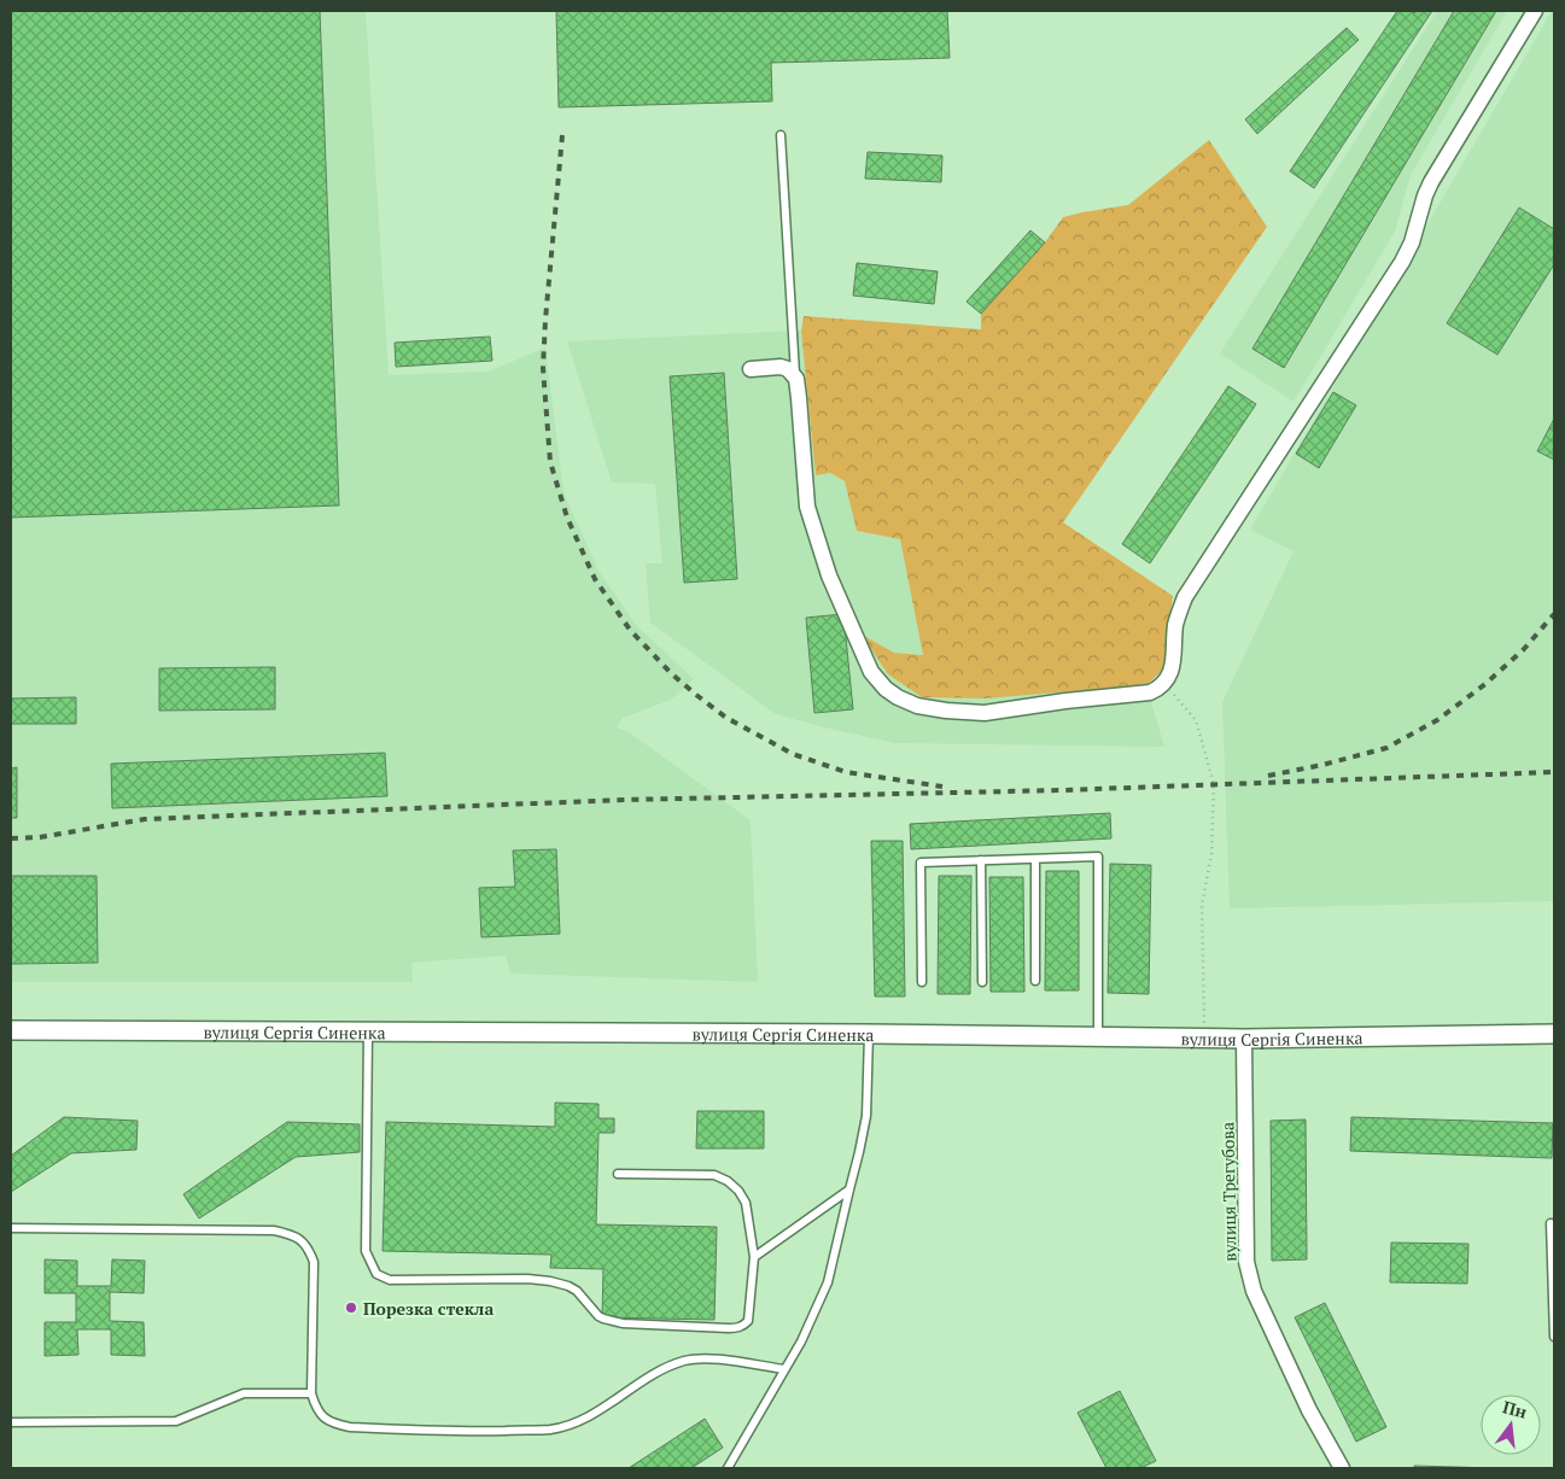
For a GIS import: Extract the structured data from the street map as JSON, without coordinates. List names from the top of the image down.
{
  "streets": {
    "street": ["вулиця Сергія Синенка", "вулиця Трегубова"]
  },
  "crossings": [
    ["вулиця Сергія Синенка", "вулиця Трегубова"]
  ],
  "places": ["Порезка стекла"],
  "north": "top"
}
